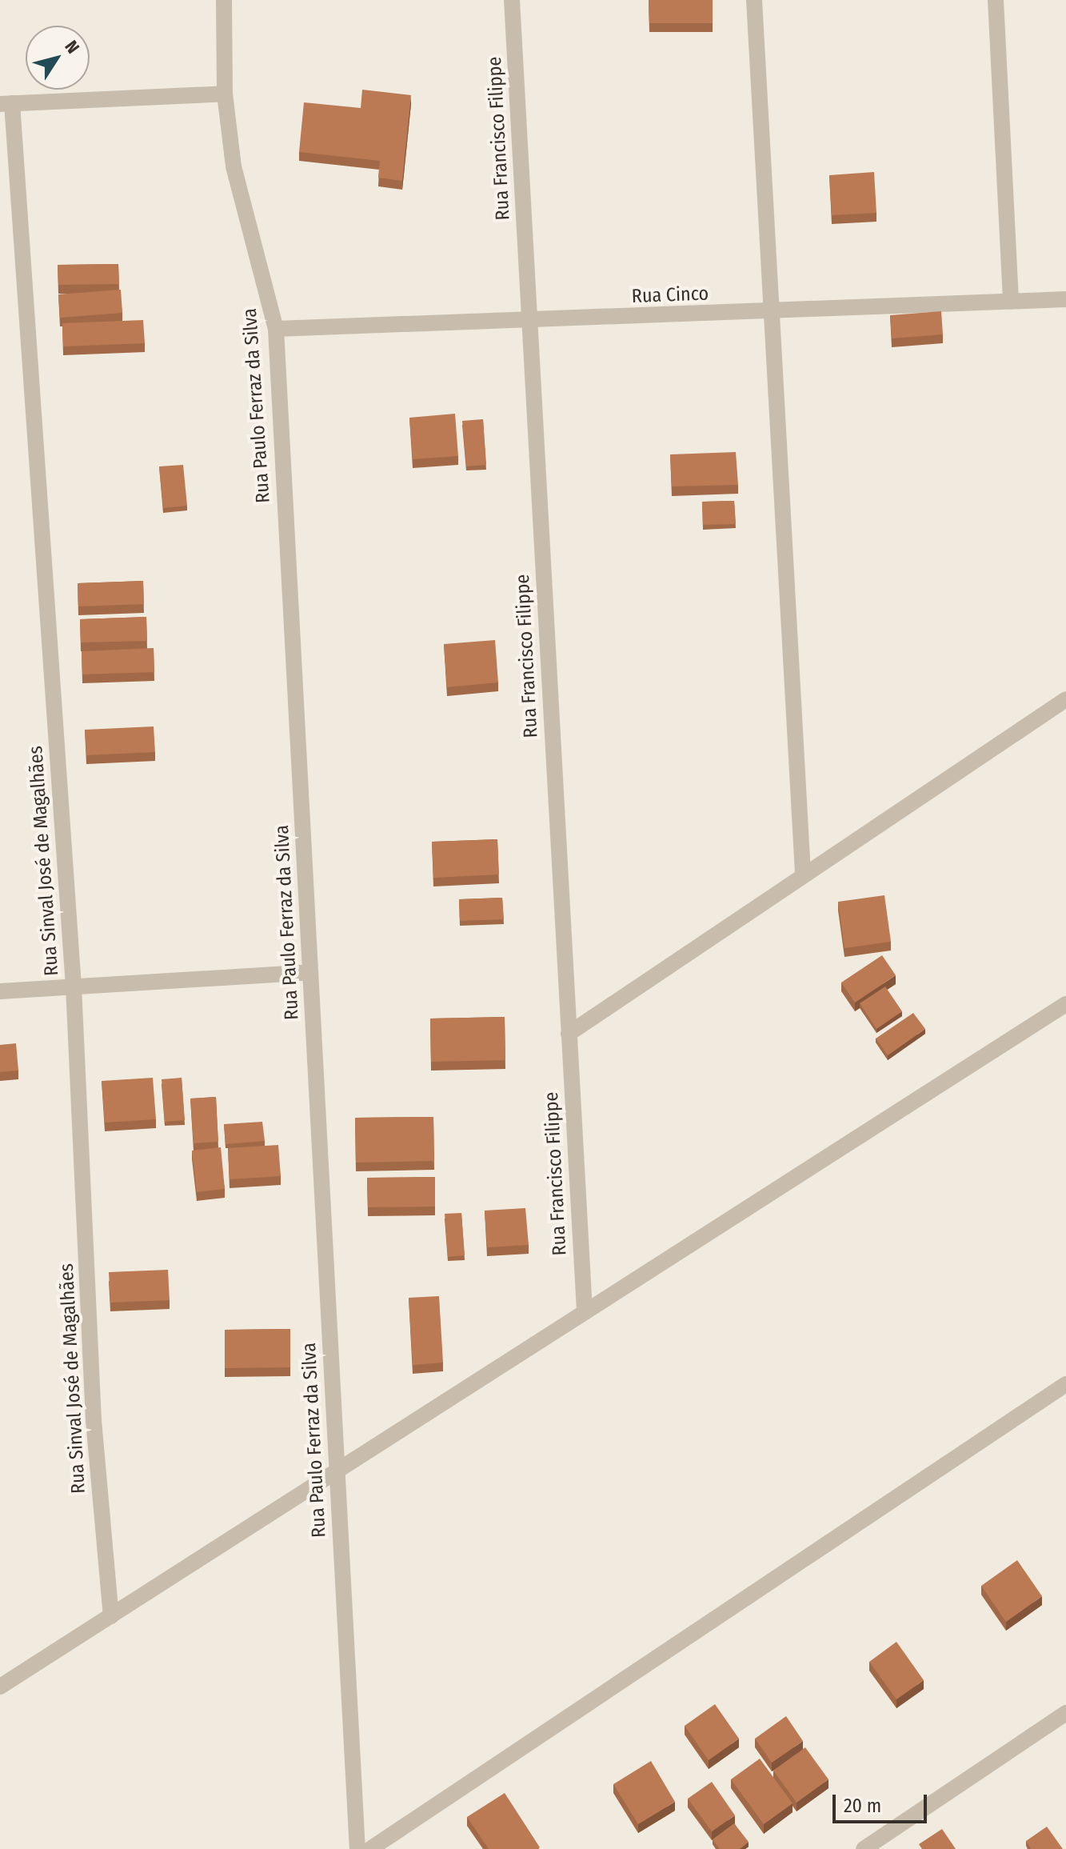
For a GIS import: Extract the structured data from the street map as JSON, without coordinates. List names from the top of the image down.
{
  "streets": {
    "street": [
      "Rua Francisco Filippe",
      "Rua Cinco",
      "Rua Paulo Ferraz da Silva",
      "Rua Sinval José de Magalhães"
    ]
  },
  "crossings": [
    ["Rua Francisco Filippe", "Rua Cinco"],
    ["Rua Cinco", "Rua Paulo Ferraz da Silva"]
  ],
  "scale_bar": "20 m",
  "north": "top right"
}
